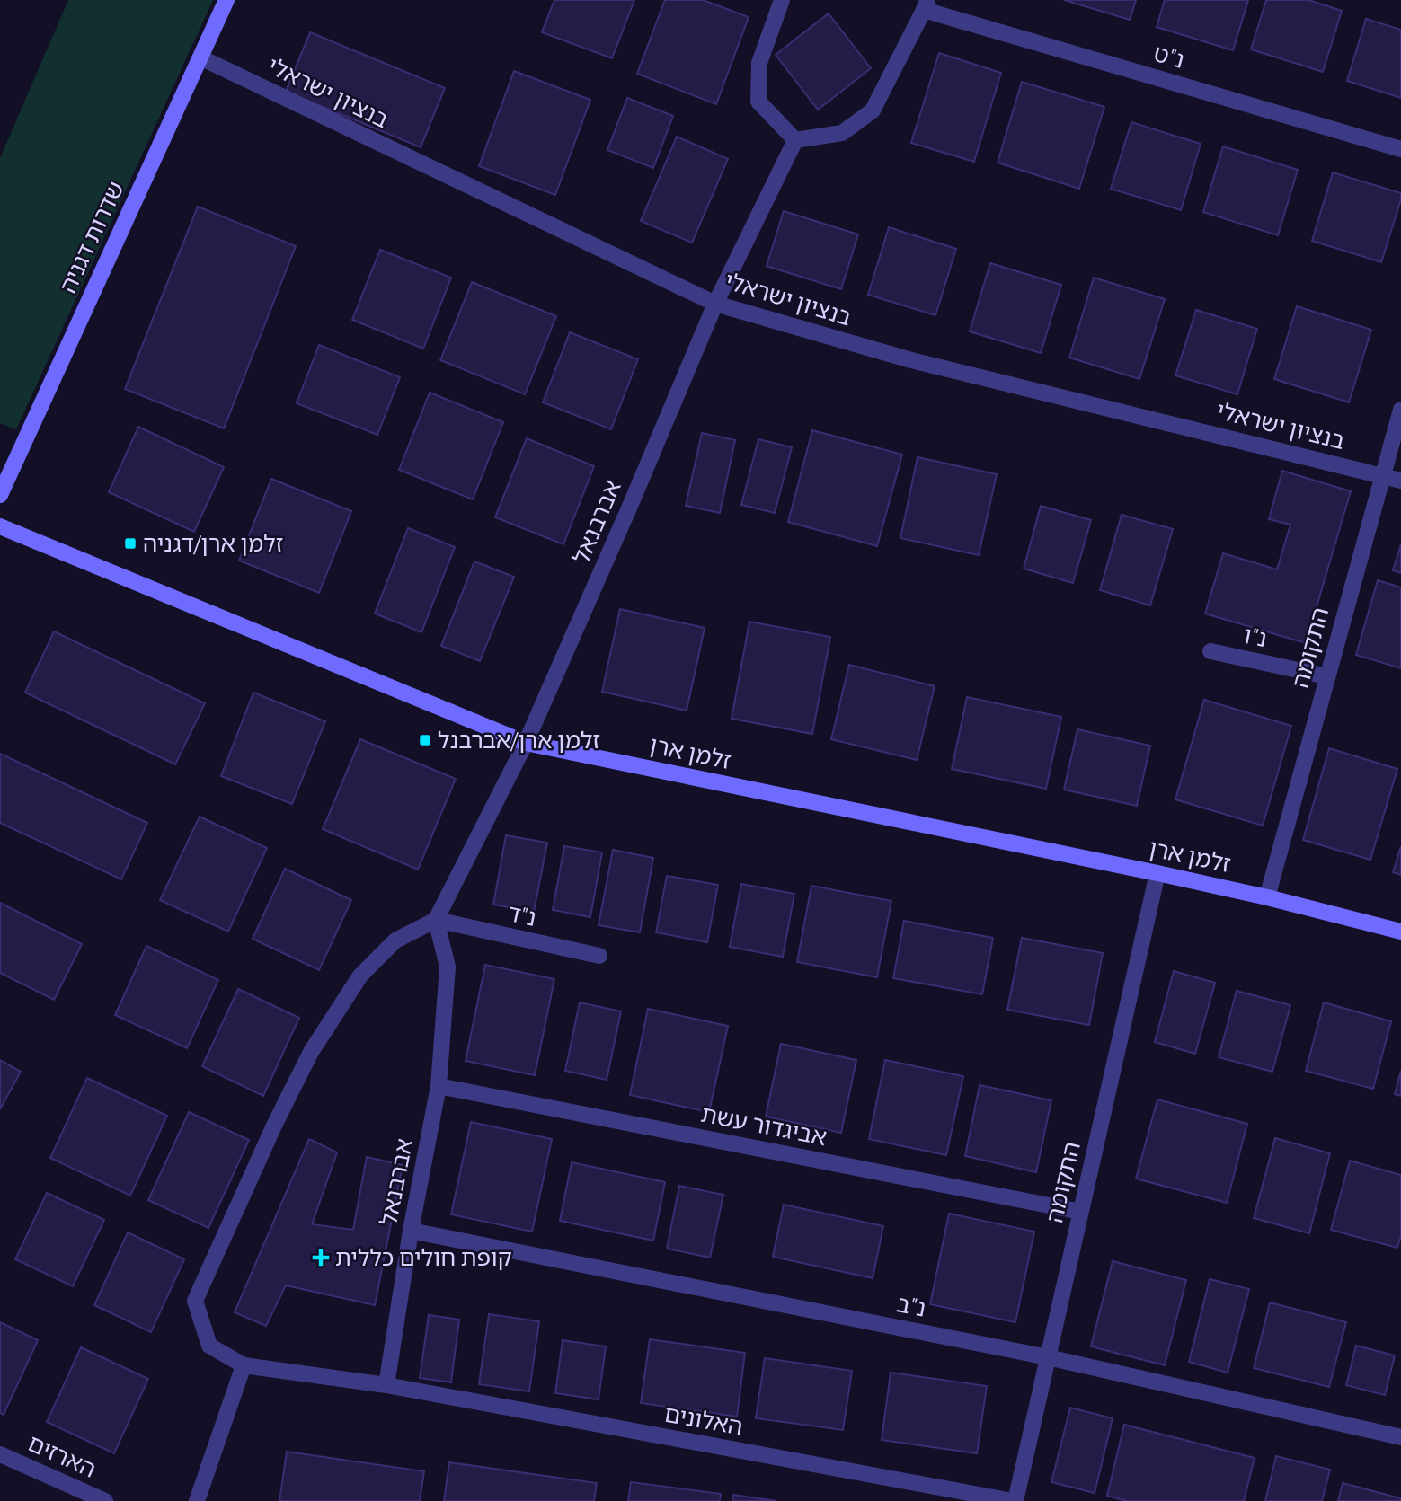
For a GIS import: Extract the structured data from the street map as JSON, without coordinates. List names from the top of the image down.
{
  "streets": {
    "street": [
      "נ\"ט",
      "בנציון ישראלי",
      "שדרות דגניה",
      "אברבנאל",
      "נ\"ו",
      "התקומה",
      "זלמן ארן",
      "נ\"ד",
      "אביגדור עשת",
      "נ\"ב",
      "האלונים",
      "הארזים"
    ]
  },
  "crossings": [
    ["בנציון ישראלי", "שדרות דגניה"],
    ["בנציון ישראלי", "אברבנאל"],
    ["בנציון ישראלי", "התקומה"],
    ["אברבנאל", "זלמן ארן"],
    ["אברבנאל", "נ\"ד"],
    ["אברבנאל", "אביגדור עשת"],
    ["אברבנאל", "נ\"ב"],
    ["אברבנאל", "האלונים"],
    ["נ\"ו", "התקומה"],
    ["התקומה", "זלמן ארן"],
    ["התקומה", "אביגדור עשת"],
    ["התקומה", "נ\"ב"],
    ["התקומה", "האלונים"]
  ],
  "places": {
    "transit": ["זלמן ארן/דגניה", "זלמן ארן/אברבנל"],
    "health": ["קופת חולים כללית"]
  }
}
